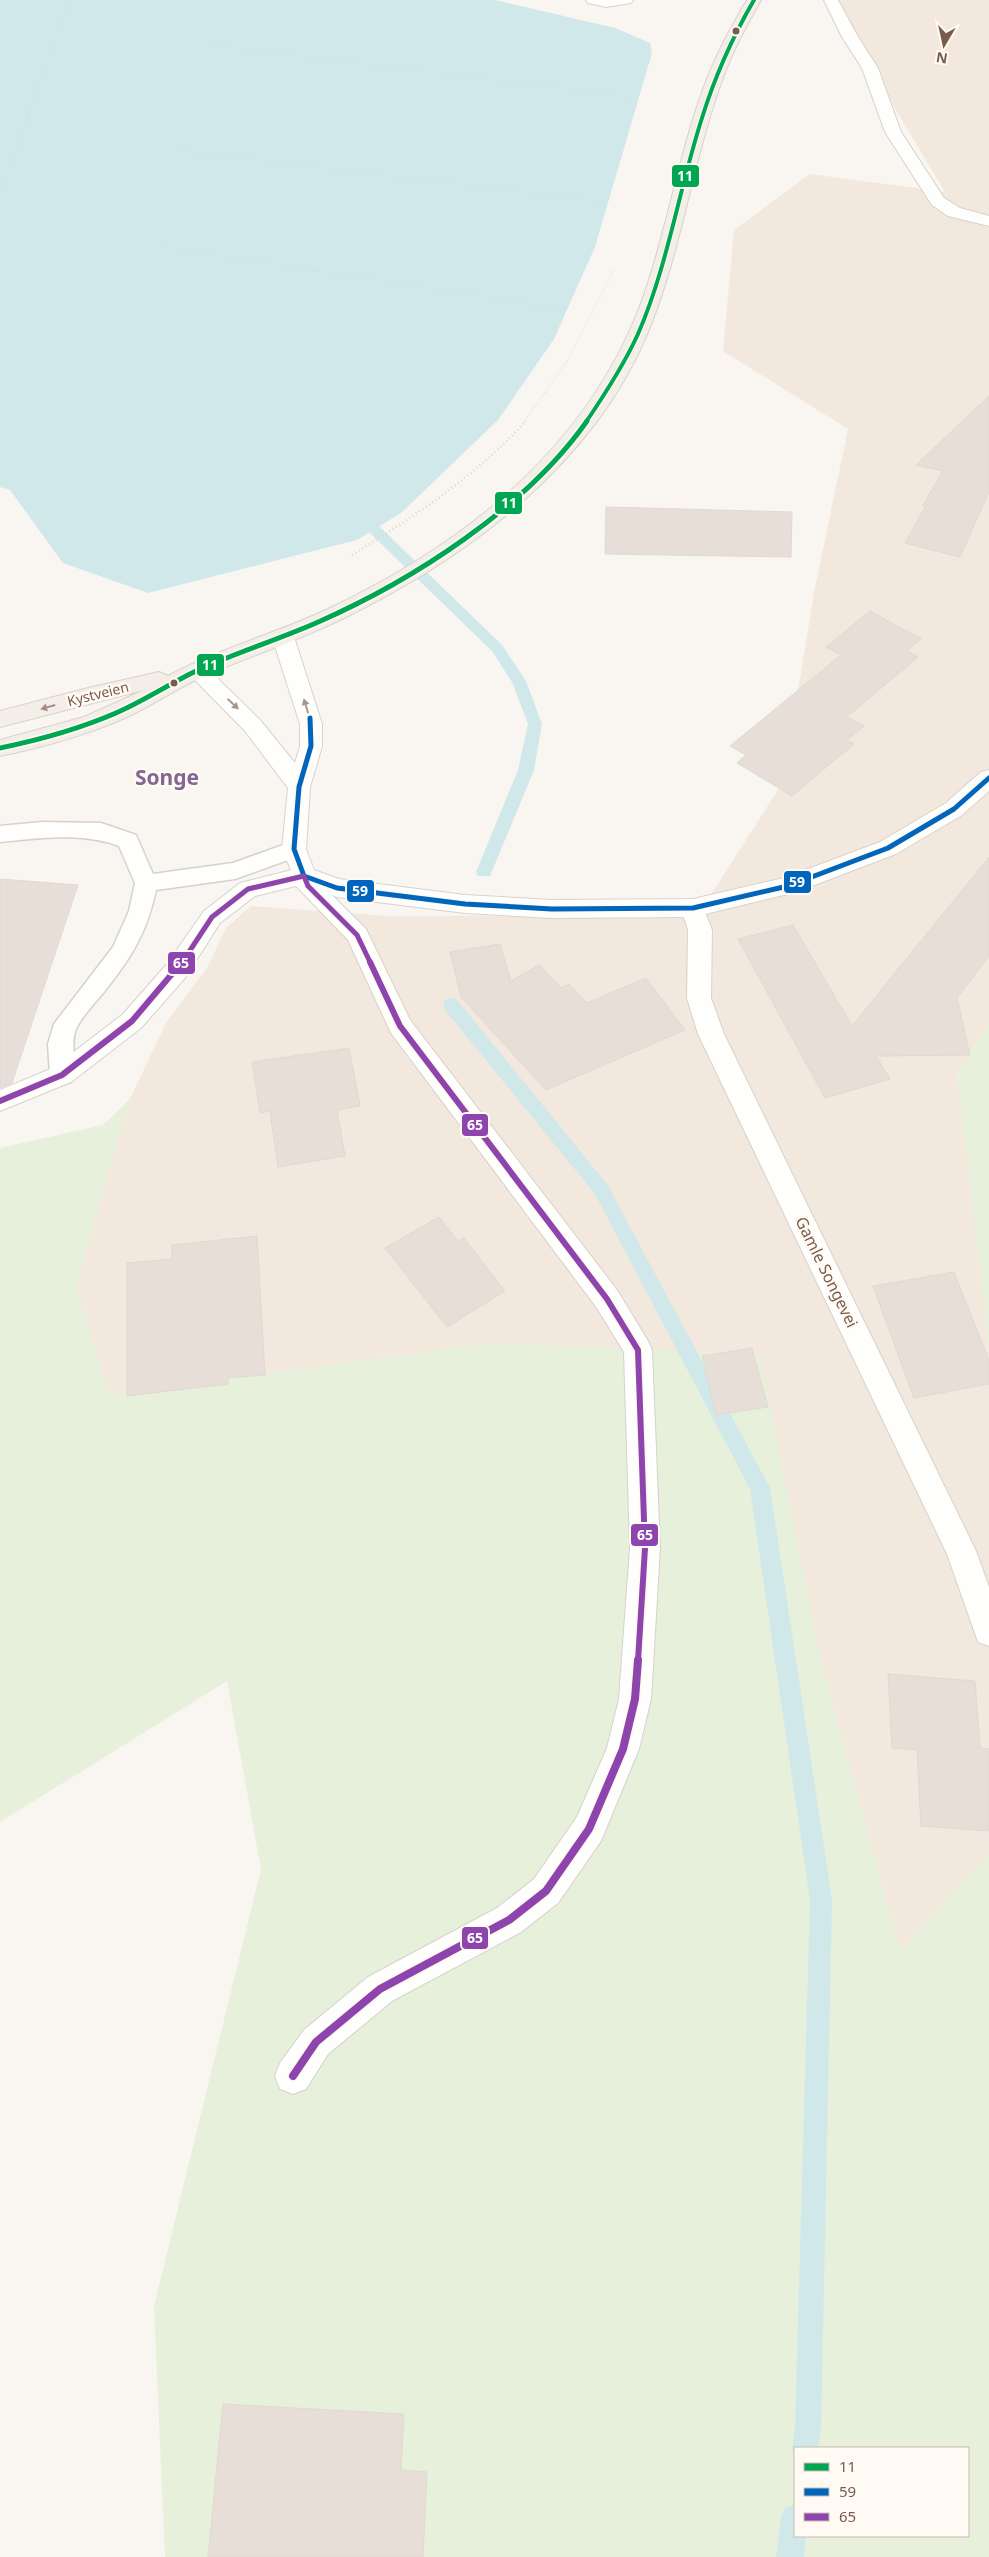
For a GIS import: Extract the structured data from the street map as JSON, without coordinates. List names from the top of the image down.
{
  "streets": {
    "main road": ["Kystveien"],
    "street": ["Gamle Songevei"]
  },
  "districts": ["Songe"],
  "lines": ["transit line 11", "transit line 59", "transit line 65"],
  "legend": ["11", "59", "65"],
  "north": "bottom"
}
